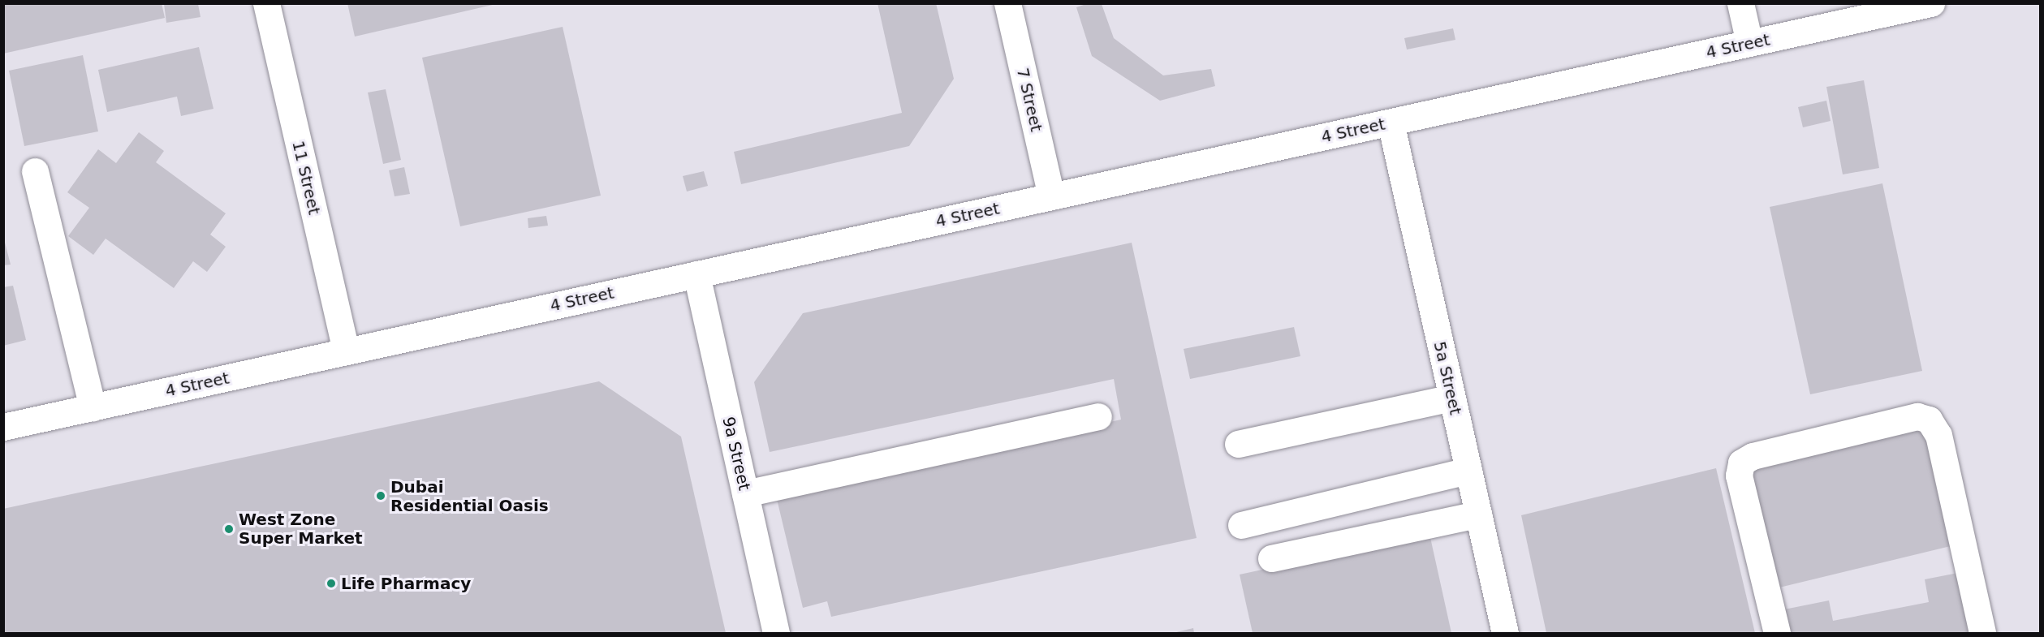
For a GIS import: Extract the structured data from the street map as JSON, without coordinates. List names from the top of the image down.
{
  "streets": {
    "street": [
      "4 Street",
      "7 Street",
      "11 Street",
      "5a Street",
      "9a Street"
    ]
  },
  "crossings": [
    ["4 Street", "7 Street"],
    ["4 Street", "11 Street"],
    ["4 Street", "5a Street"],
    ["4 Street", "9a Street"]
  ],
  "places": ["Dubai Residential Oasis", "West Zone Super Market", "Life Pharmacy"]
}
